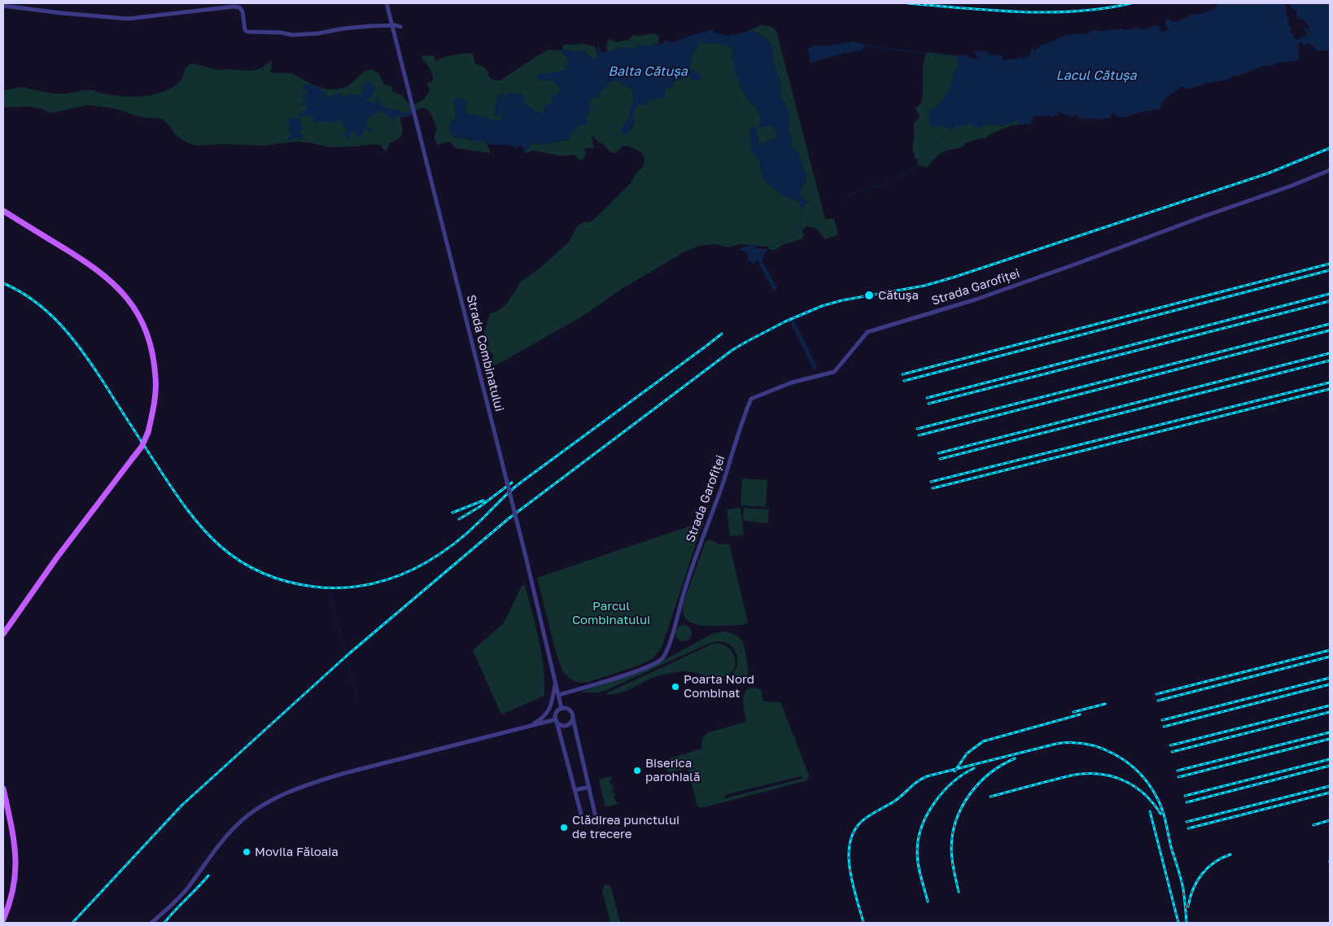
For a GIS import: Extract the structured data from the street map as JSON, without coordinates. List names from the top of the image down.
{
  "streets": {
    "street": ["Strada Garofiței", "Strada Combinatului"]
  },
  "crossings": [
    ["Strada Garofiței", "Strada Combinatului"]
  ],
  "water": ["Balta Cătușa", "Lacul Cătușa"],
  "parks": ["Parcul Combinatului"],
  "places": [
    "Cătuşa",
    "Poarta Nord Combinat",
    "Biserica parohială",
    "Clădirea punctului de trecere",
    "Movila Făloaia"
  ]
}
